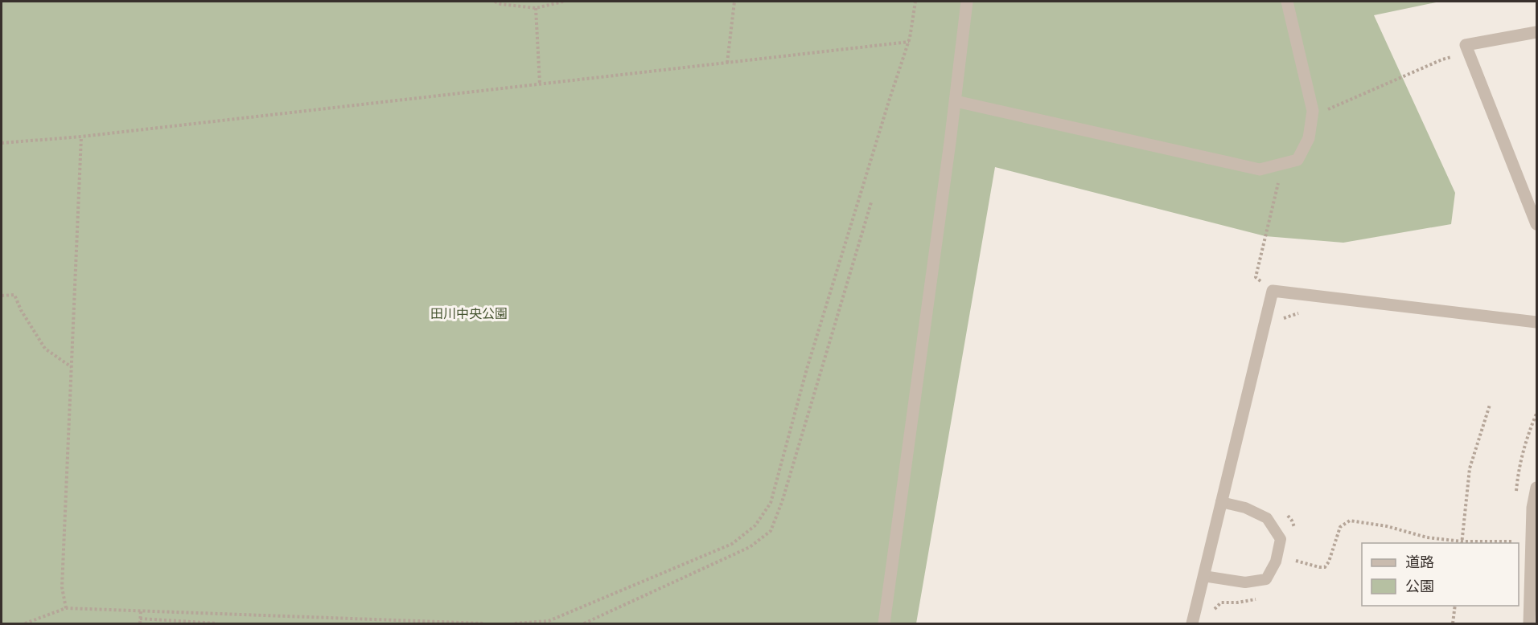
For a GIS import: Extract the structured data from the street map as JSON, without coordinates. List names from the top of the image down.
{
  "parks": ["田川中央公園"],
  "legend": ["道路", "公園"]
}
